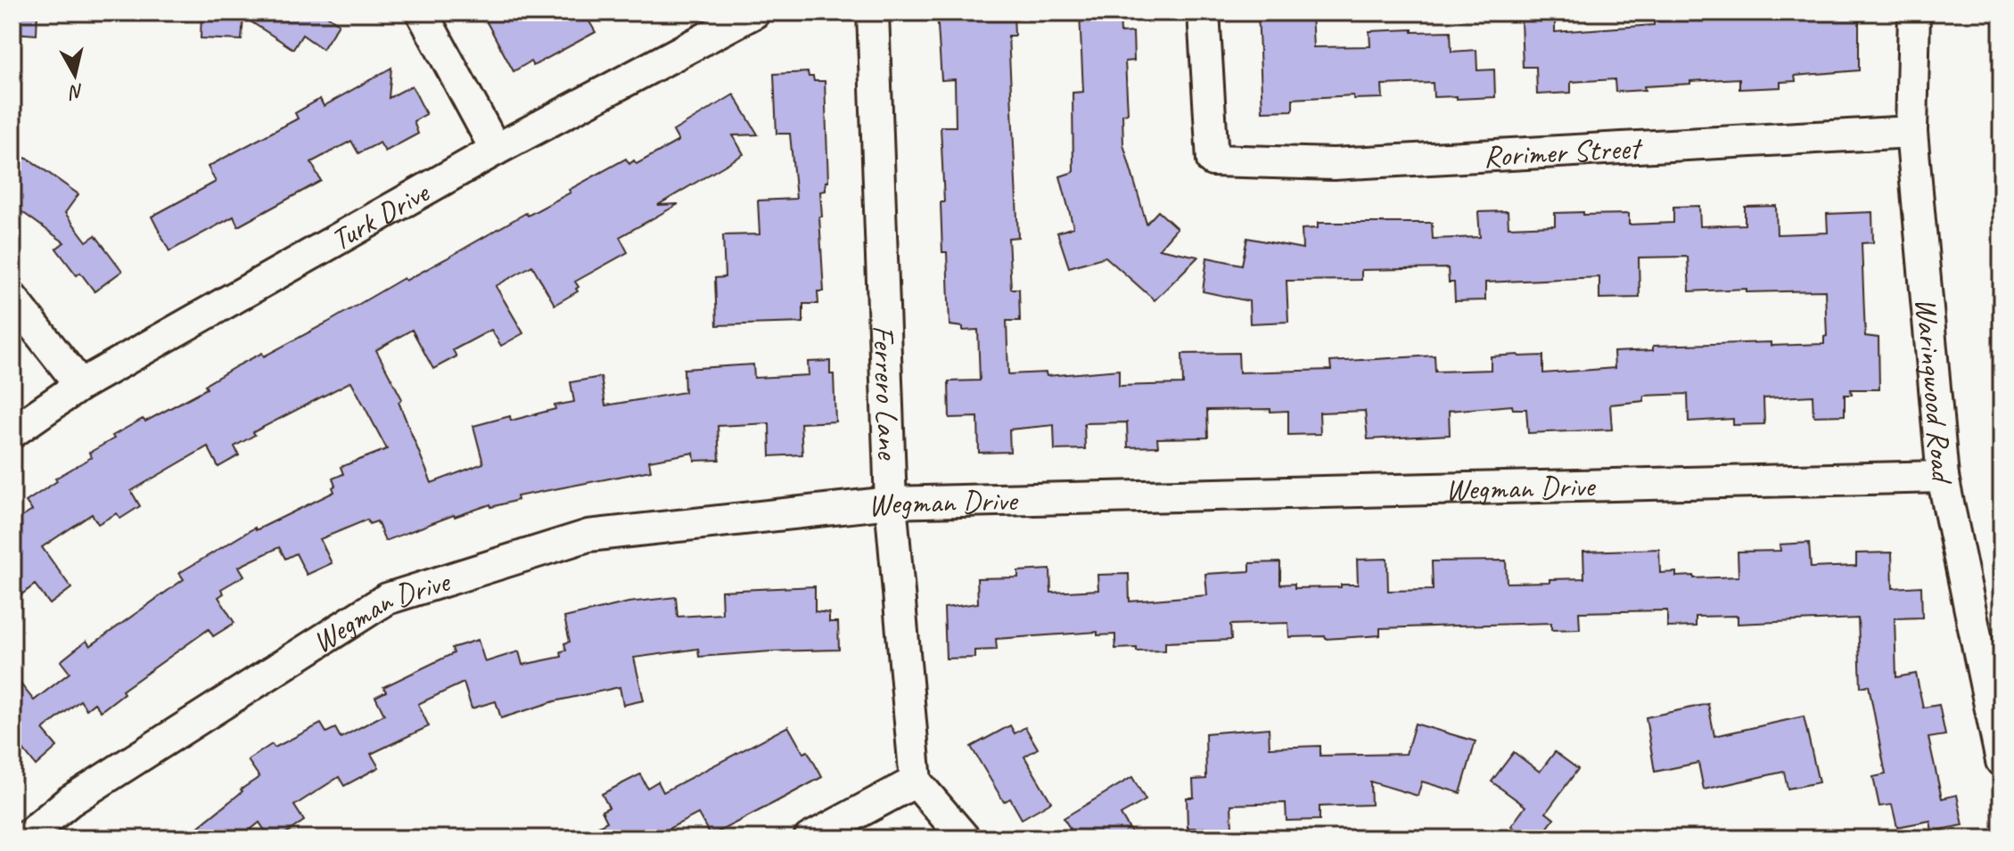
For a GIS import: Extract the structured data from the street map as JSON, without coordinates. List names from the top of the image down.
{
  "streets": {
    "street": [
      "Rorimer Street",
      "Turk Drive",
      "Waringwood Road",
      "Ferrero Lane",
      "Wegman Drive"
    ]
  },
  "crossings": [
    ["Rorimer Street", "Waringwood Road"],
    ["Waringwood Road", "Wegman Drive"],
    ["Ferrero Lane", "Wegman Drive"]
  ],
  "north": "bottom"
}
